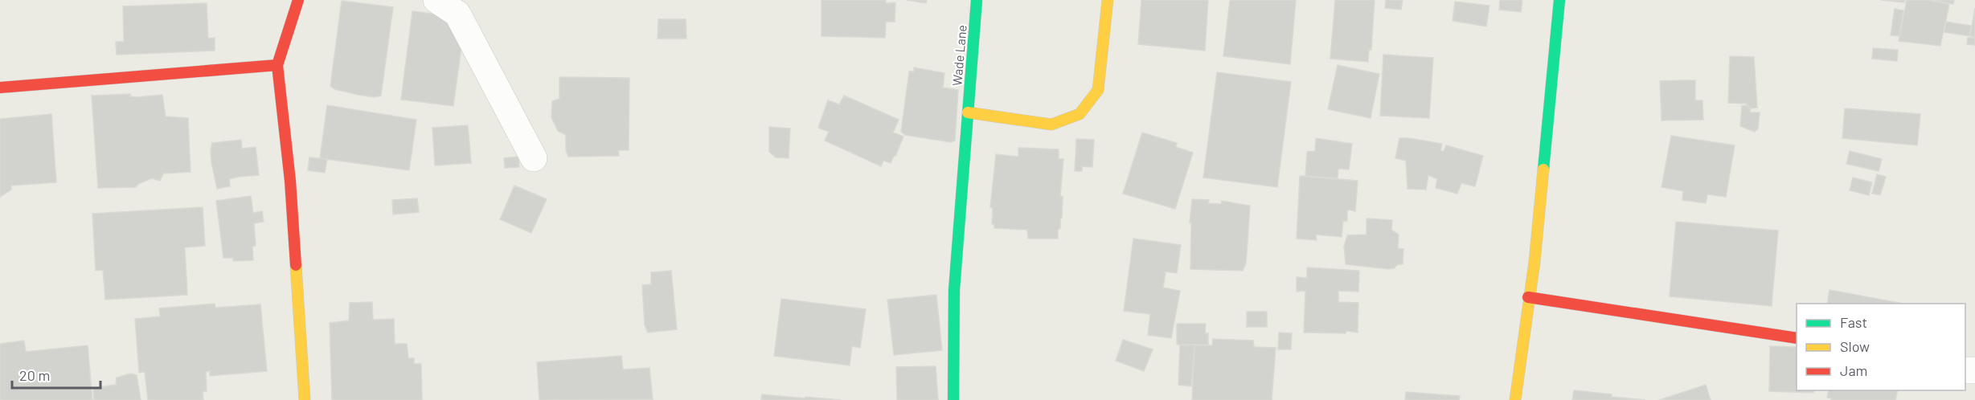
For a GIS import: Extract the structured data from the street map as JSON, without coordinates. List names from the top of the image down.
{
  "streets": {
    "street": ["Wade Lane"]
  },
  "legend": ["Fast", "Slow", "Jam"],
  "scale_bar": "20 m"
}
